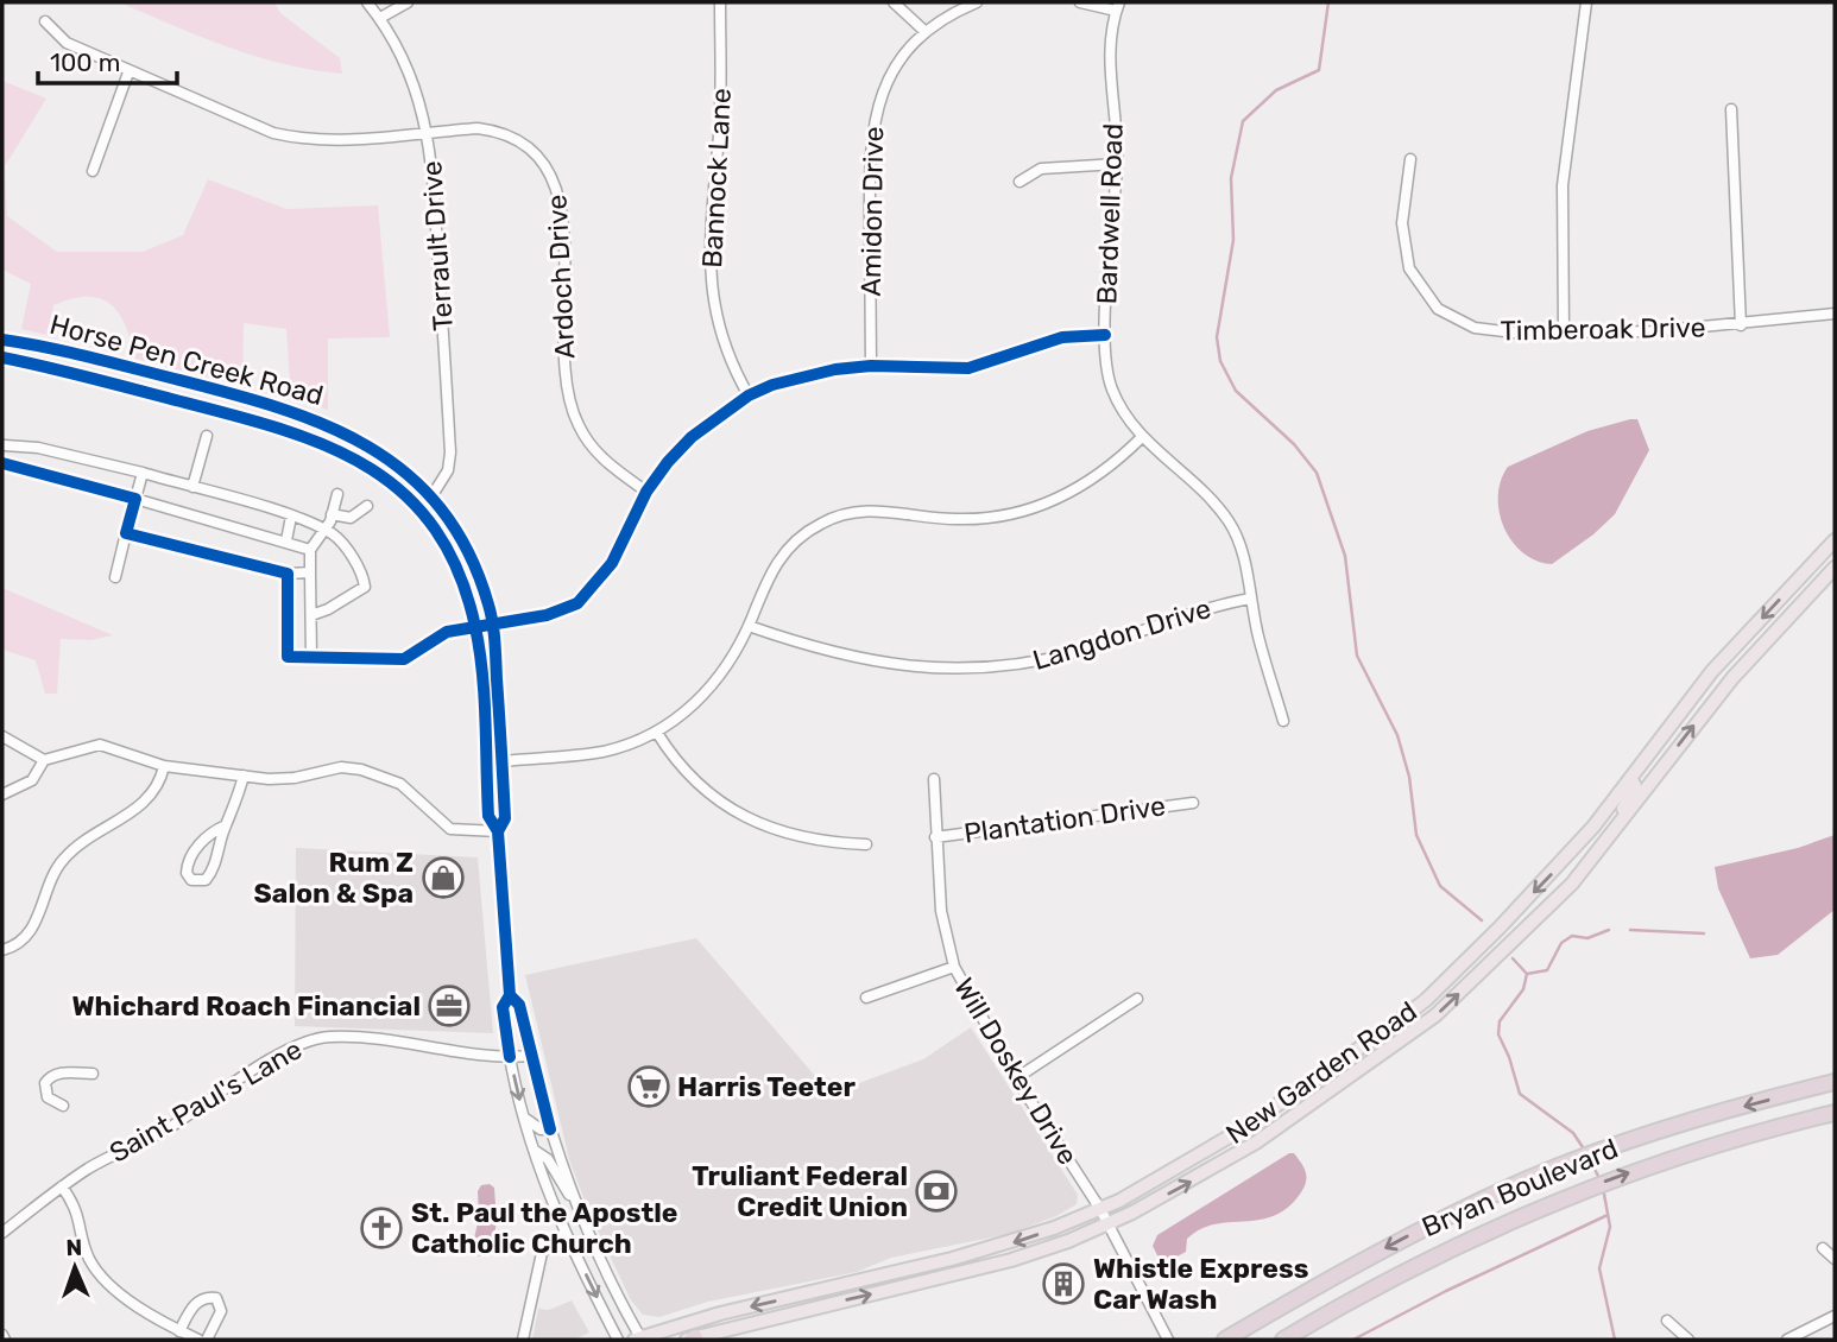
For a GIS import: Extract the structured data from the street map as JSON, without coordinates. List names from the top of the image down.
{
  "streets": {
    "highway": ["Bryan Boulevard"],
    "main road": ["New Garden Road"],
    "street": [
      "Bannock Lane",
      "Amidon Drive",
      "Bardwell Road",
      "Terrault Drive",
      "Ardoch Drive",
      "Timberoak Drive",
      "Horse Pen Creek Road",
      "Langdon Drive",
      "Plantation Drive",
      "Will Doskey Drive",
      "Saint Paul's Lane"
    ]
  },
  "crossings": [
    ["Bardwell Road", "Langdon Drive"],
    ["Terrault Drive", "Ardoch Drive"],
    ["Terrault Drive", "Horse Pen Creek Road"],
    ["Horse Pen Creek Road", "New Garden Road"],
    ["Horse Pen Creek Road", "Saint Paul's Lane"],
    ["Plantation Drive", "Will Doskey Drive"],
    ["Will Doskey Drive", "New Garden Road"]
  ],
  "places": {
    "shop": ["Rum Z Salon & Spa"],
    "office": ["Whichard Roach Financial"],
    "supermarket": ["Harris Teeter"],
    "bank": ["Truliant Federal Credit Union"],
    "church": ["St. Paul the Apostle Catholic Church"],
    "building": ["Whistle Express Car Wash"]
  },
  "scale_bar": "100 m",
  "north": "top"
}
